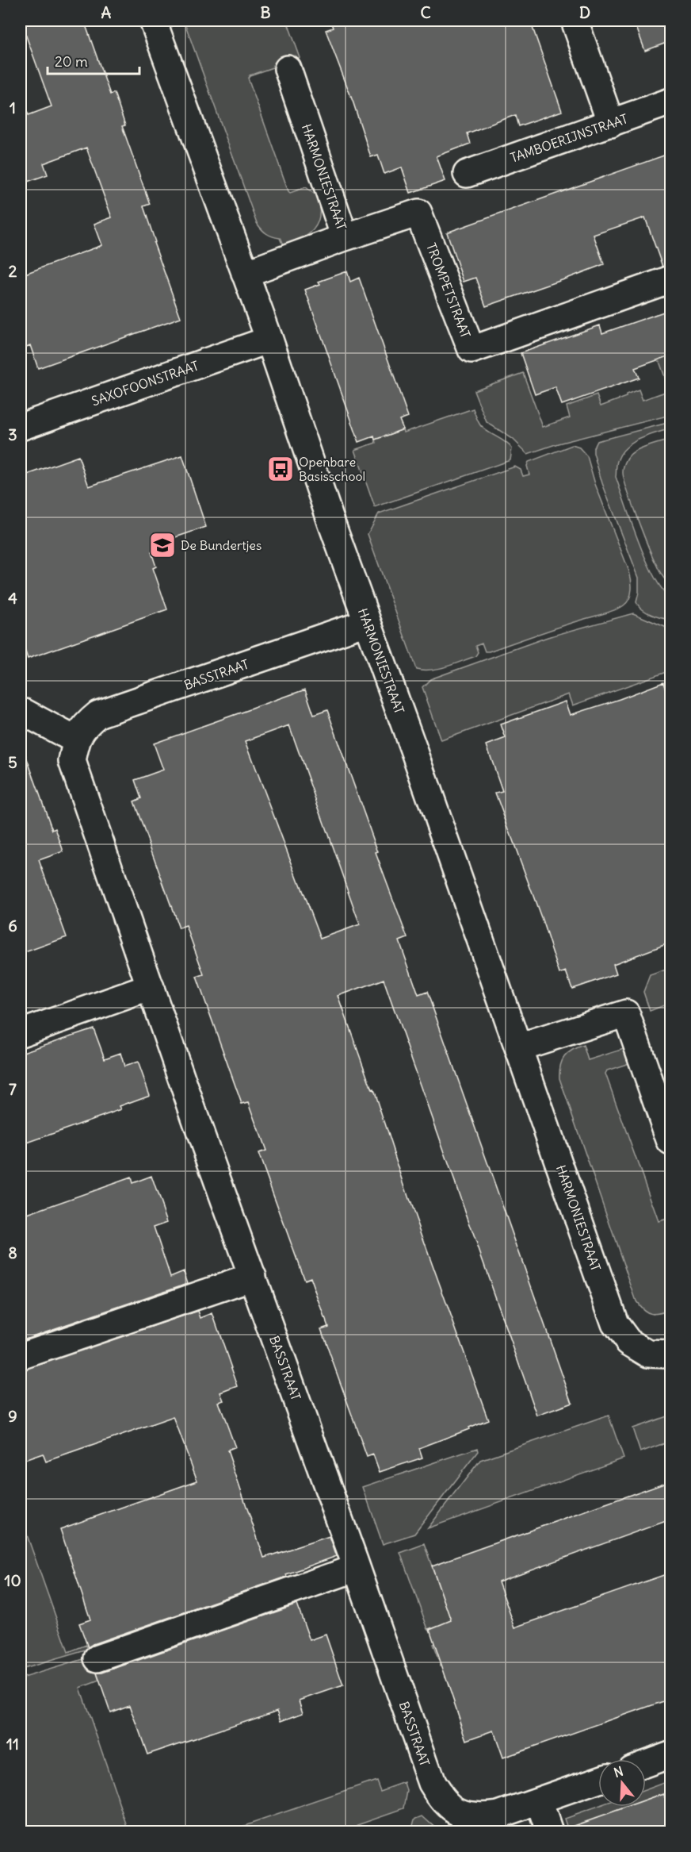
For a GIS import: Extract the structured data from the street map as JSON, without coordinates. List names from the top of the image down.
{
  "streets": {
    "street": [
      "TAMBOERIJNSTRAAT",
      "HARMONIESTRAAT",
      "TROMPETSTRAAT",
      "SAXOFOONSTRAAT",
      "BASSTRAAT"
    ]
  },
  "crossings": [
    ["HARMONIESTRAAT", "TROMPETSTRAAT"],
    ["HARMONIESTRAAT", "SAXOFOONSTRAAT"],
    ["HARMONIESTRAAT", "BASSTRAAT"]
  ],
  "places": {
    "bus stop": ["Openbare Basisschool"],
    "school or university": ["De Bundertjes"]
  },
  "scale_bar": "20 m",
  "north": "top",
  "grid": {
    "columns": [
      "A",
      "B",
      "C",
      "D"
    ],
    "rows": [
      "1",
      "2",
      "3",
      "4",
      "5",
      "6",
      "7",
      "8",
      "9",
      "10",
      "11"
    ]
  }
}
